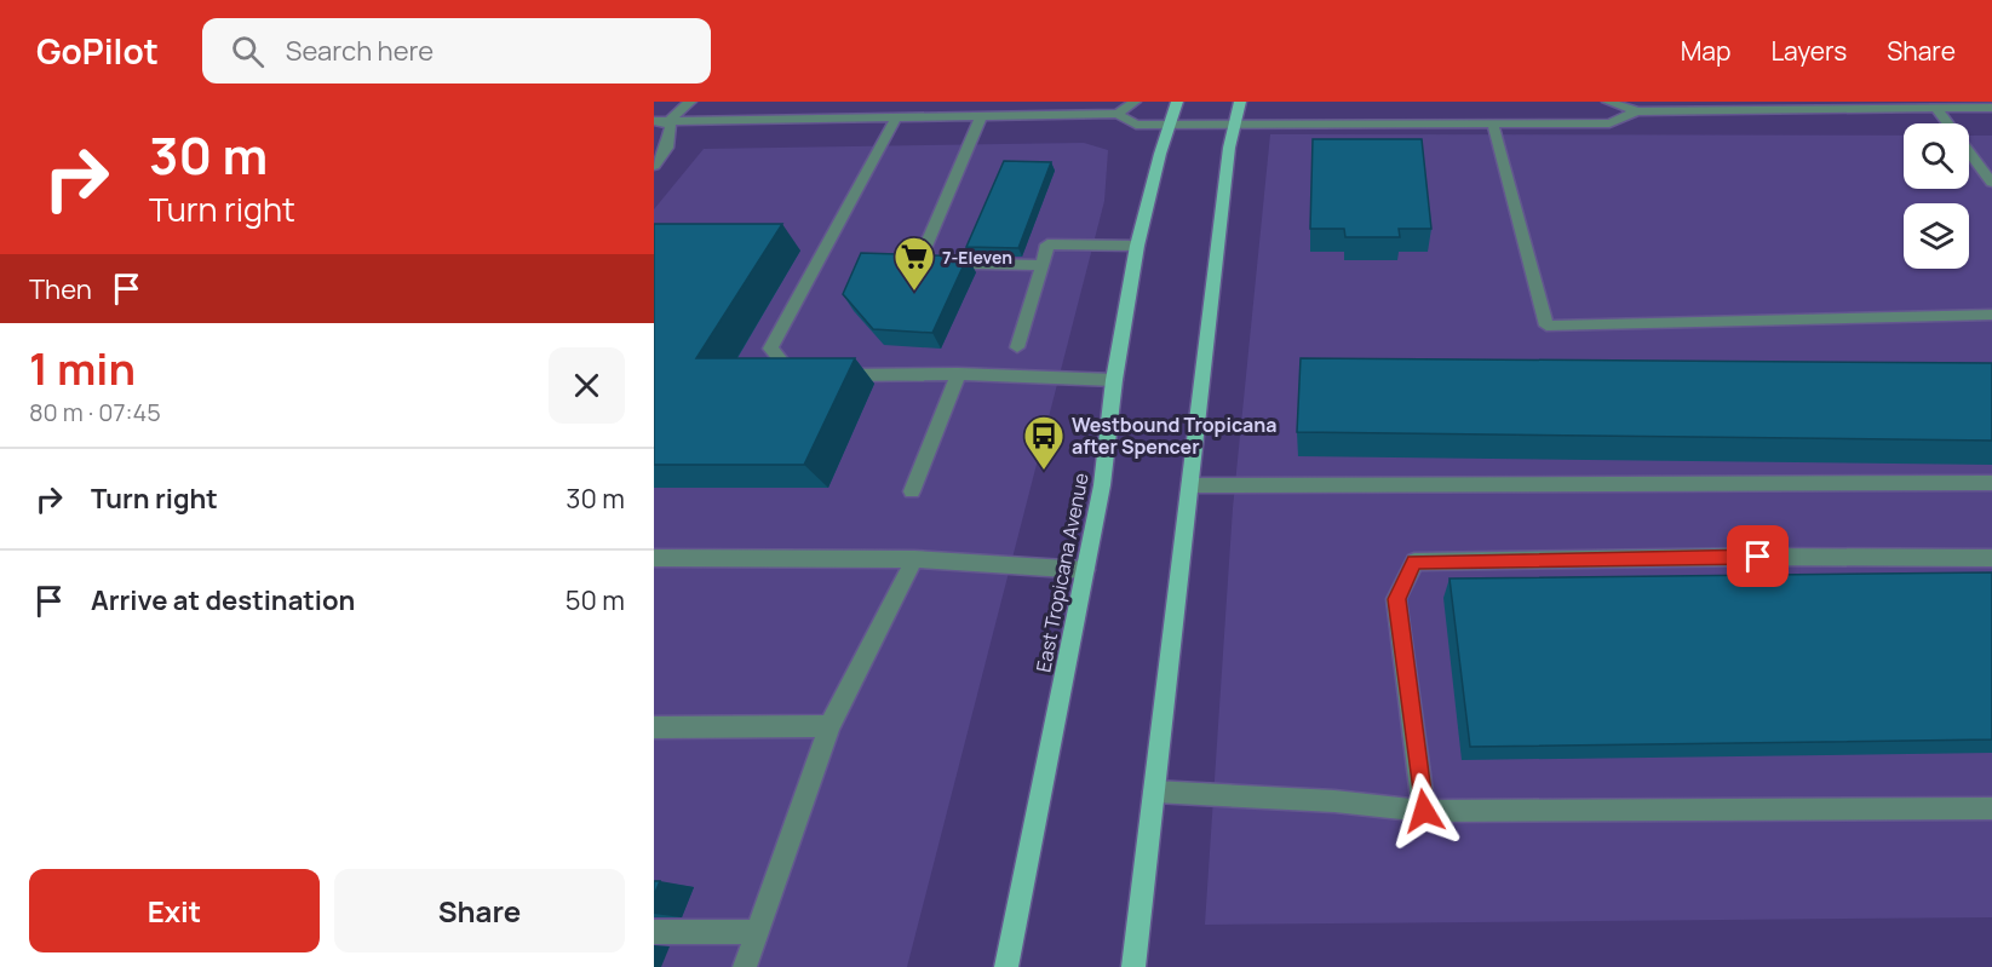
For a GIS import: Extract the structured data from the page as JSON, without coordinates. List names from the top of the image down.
{
  "streets": {
    "main road": ["East Tropicana Avenue"]
  },
  "places": {
    "supermarket": ["7-Eleven"],
    "bus stop": ["Westbound Tropicana after Spencer"]
  },
  "page": {
    "header": "GoPilot",
    "search": "Search here",
    "nav": ["Map", "Layers", "Share"],
    "turn": ["30 m", "Turn right"],
    "then": "Then",
    "heading": ["1 min", "80 m · 07:45"],
    "list": [
      {
        "name": "Turn right",
        "value": "30 m"
      },
      {
        "name": "Arrive at destination",
        "value": "50 m"
      }
    ],
    "buttons": ["Exit", "Share"]
  }
}
